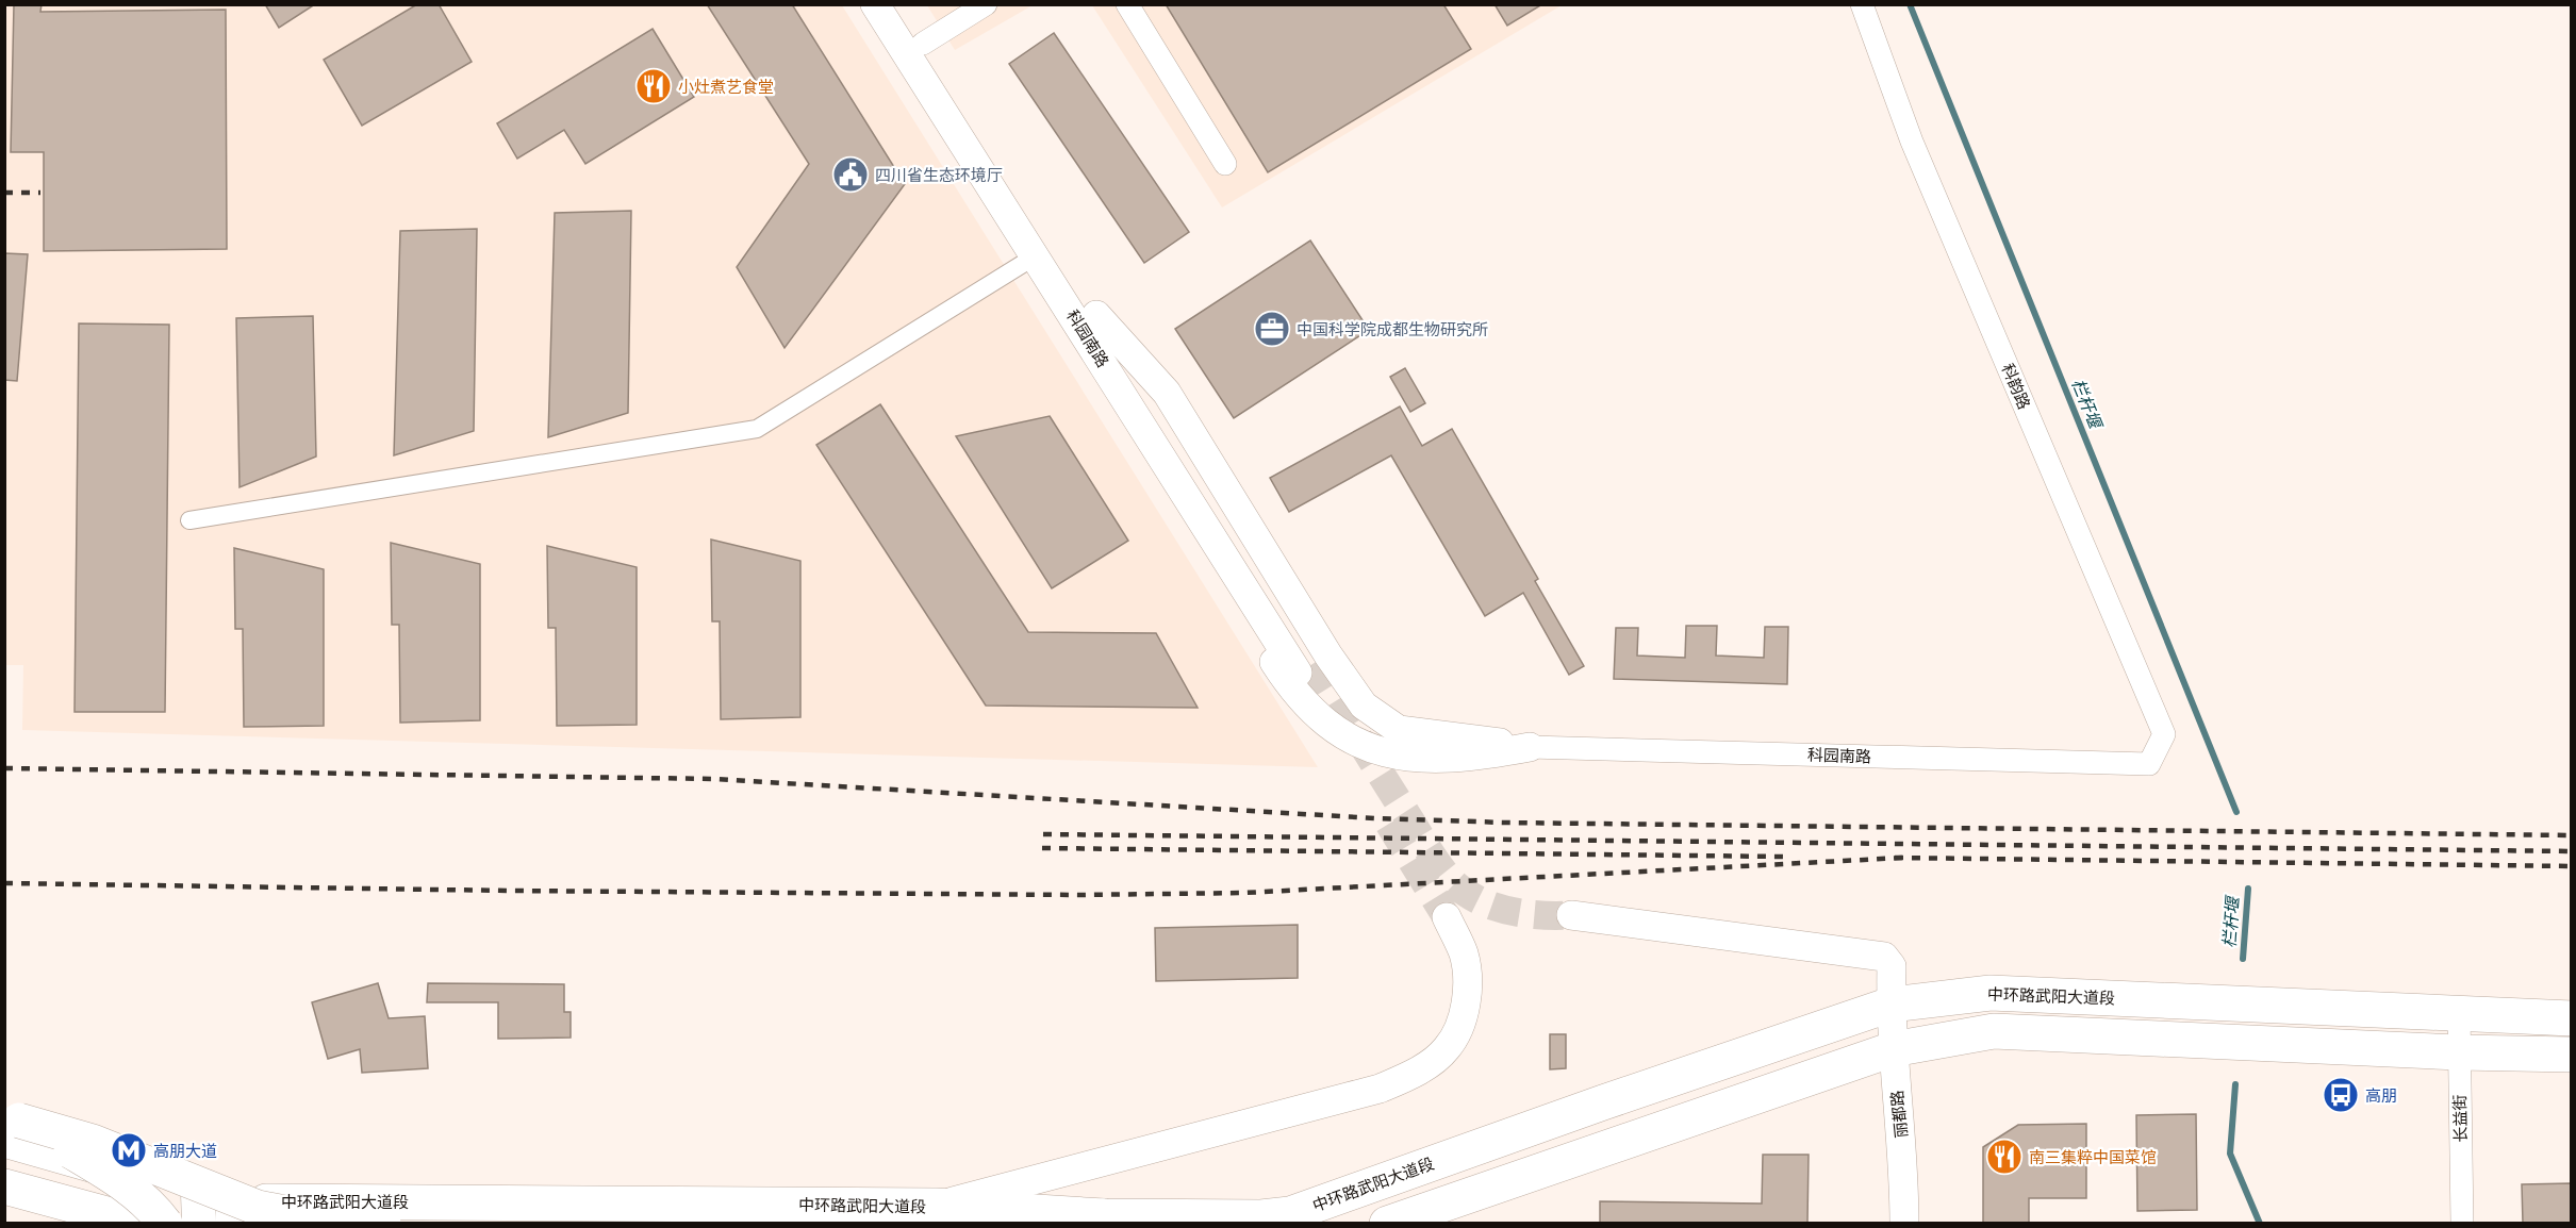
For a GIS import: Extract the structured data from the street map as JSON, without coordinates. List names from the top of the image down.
{
  "streets": {
    "main road": ["中环路武阳大道段"],
    "street": [
      "科园南路",
      "科韵路",
      "丽都路",
      "长益街"
    ]
  },
  "crossings": [
    ["科园南路", "科韵路"],
    ["中环路武阳大道段", "丽都路"],
    ["中环路武阳大道段", "长益街"]
  ],
  "water": ["栏杆堰"],
  "places": {
    "restaurant": ["小灶煮艺食堂", "南三集粹中国菜馆"],
    "public building": ["四川省生态环境厅"],
    "office": ["中国科学院成都生物研究所"],
    "bus stop": ["高朋"],
    "metro station": ["高朋大道"]
  }
}
